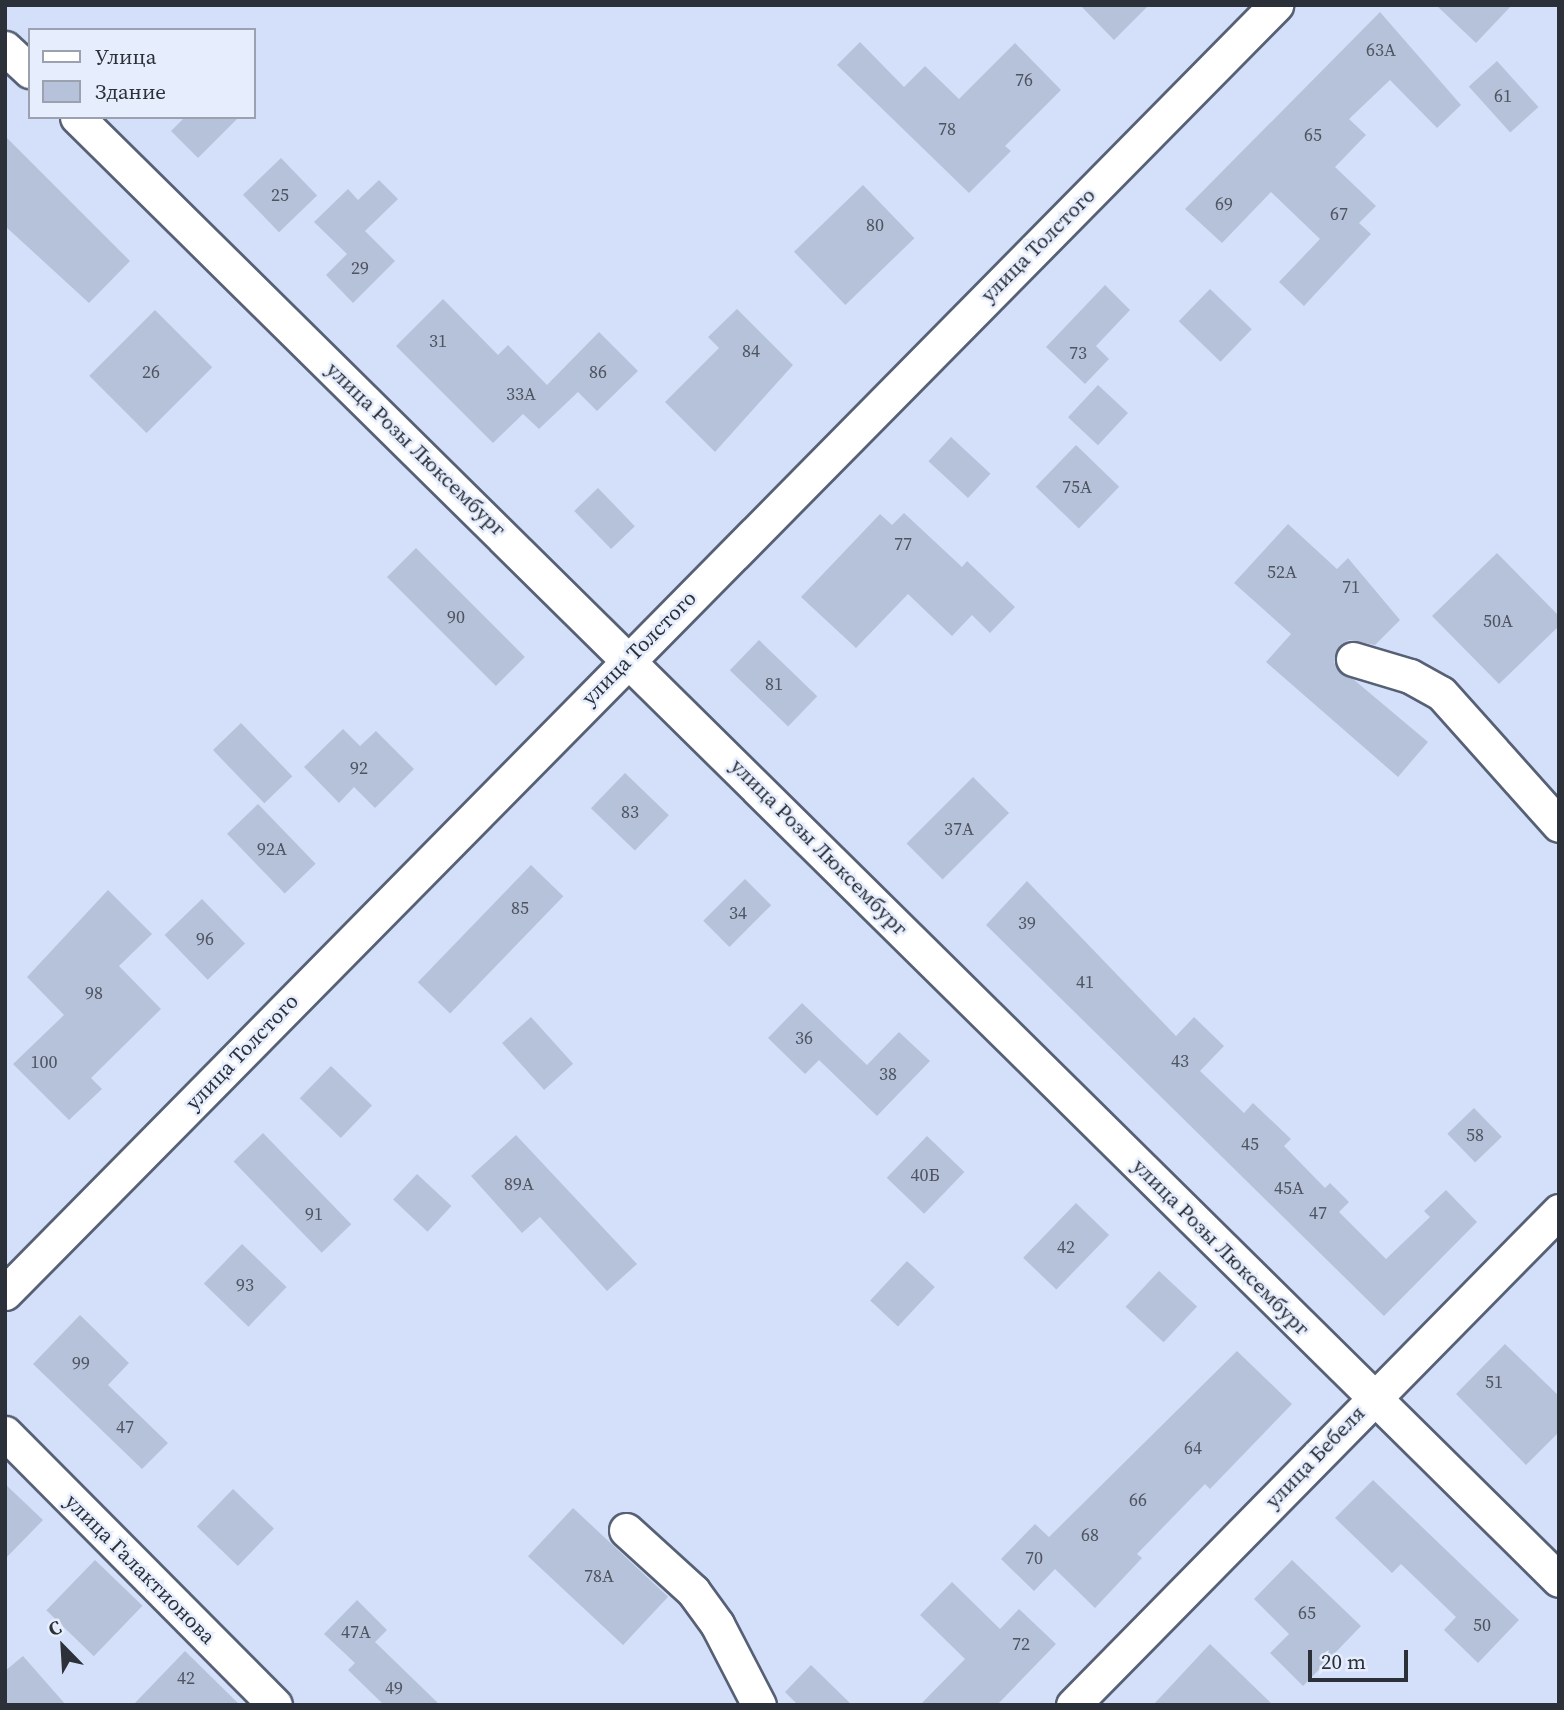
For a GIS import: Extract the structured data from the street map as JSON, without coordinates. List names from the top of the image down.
{
  "streets": {
    "street": [
      "улица Толстого",
      "улица Розы Люксембург",
      "улица Бебеля",
      "улица Галактионова"
    ]
  },
  "crossings": [
    ["улица Толстого", "улица Розы Люксембург"],
    ["улица Розы Люксембург", "улица Бебеля"]
  ],
  "house_numbers": [
    "63А",
    "76",
    "61",
    "78",
    "65",
    "25",
    "69",
    "67",
    "80",
    "29",
    "31",
    "84",
    "73",
    "26",
    "86",
    "33А",
    "75А",
    "77",
    "52А",
    "71",
    "90",
    "50А",
    "81",
    "92",
    "83",
    "37А",
    "92А",
    "85",
    "34",
    "39",
    "96",
    "41",
    "98",
    "36",
    "43",
    "100",
    "38",
    "58",
    "45",
    "40Б",
    "89А",
    "45А",
    "47",
    "91",
    "42",
    "93",
    "99",
    "51",
    "47",
    "64",
    "66",
    "68",
    "70",
    "78А",
    "65",
    "50",
    "47А",
    "72",
    "42",
    "49"
  ],
  "legend": ["Улица", "Здание"],
  "scale_bar": "20 m",
  "north": "top left"
}
